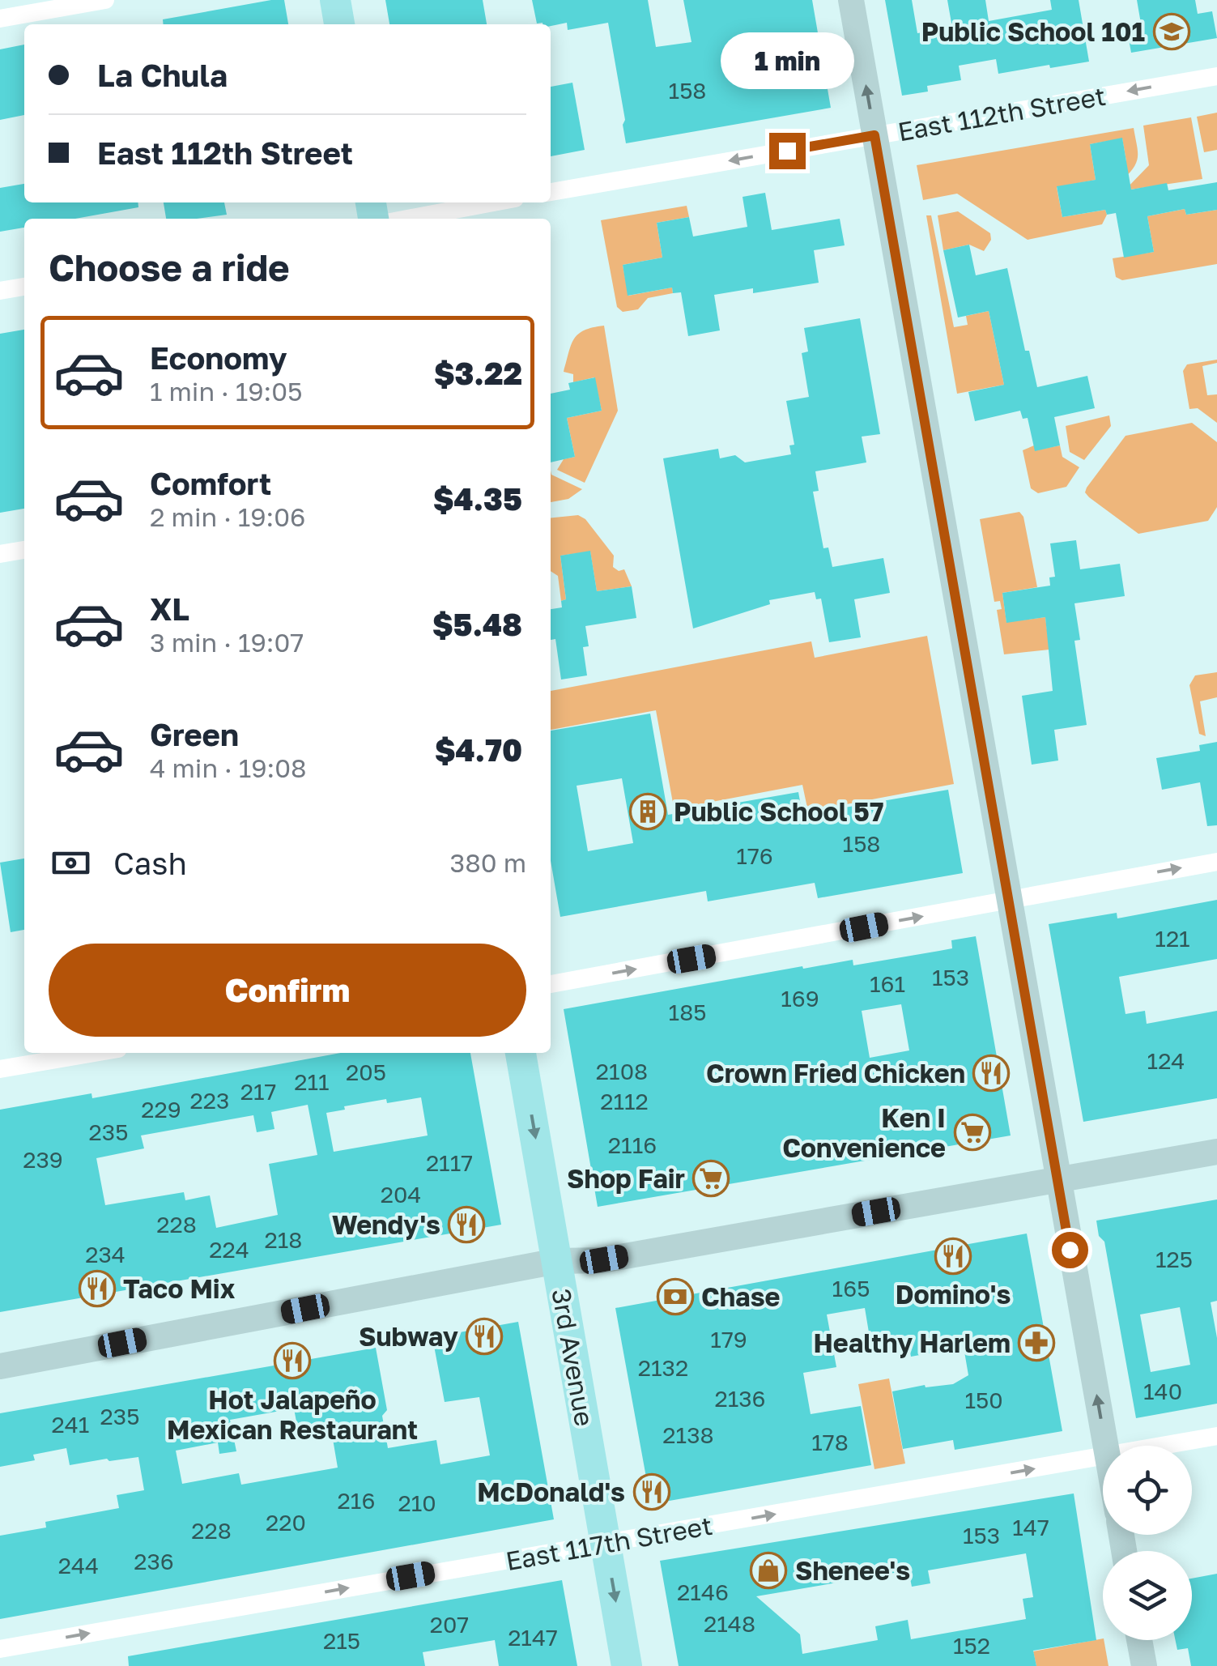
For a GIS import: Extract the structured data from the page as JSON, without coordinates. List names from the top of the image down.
{
  "streets": {
    "main road": ["3rd Avenue"],
    "street": ["East 112th Street", "East 117th Street"]
  },
  "crossings": [
    ["3rd Avenue", "East 117th Street"]
  ],
  "one_way": ["East 112th Street", "3rd Avenue", "East 117th Street"],
  "places": {
    "school or university": ["Public School 101"],
    "building": ["Public School 57"],
    "restaurant": [
      "Crown Fried Chicken",
      "Wendy's",
      "Domino's",
      "Taco Mix",
      "Subway",
      "Hot Jalapeño Mexican Restaurant",
      "McDonald's"
    ],
    "supermarket": ["Ken I Convenience", "Shop Fair"],
    "bank": ["Chase"],
    "pharmacy": ["Healthy Harlem"],
    "shop": ["Shenee's"]
  },
  "house_numbers": [
    "158",
    "158",
    "176",
    "121",
    "153",
    "161",
    "169",
    "185",
    "124",
    "2108",
    "205",
    "211",
    "217",
    "223",
    "2112",
    "229",
    "235",
    "2116",
    "239",
    "2117",
    "204",
    "228",
    "218",
    "224",
    "234",
    "125",
    "165",
    "179",
    "2132",
    "140",
    "2136",
    "150",
    "235",
    "241",
    "2138",
    "178",
    "216",
    "210",
    "220",
    "147",
    "228",
    "153",
    "236",
    "244",
    "2146",
    "2148",
    "207",
    "2147",
    "215",
    "152"
  ],
  "page": {
    "banner": ["La Chula", "East 112th Street"],
    "bubble": "1 min",
    "heading": "Choose a ride",
    "list": [
      {
        "name": "Economy",
        "note": "1 min · 19:05",
        "value": "$3.22"
      },
      {
        "name": "Comfort",
        "note": "2 min · 19:06",
        "value": "$4.35"
      },
      {
        "name": "XL",
        "note": "3 min · 19:07",
        "value": "$5.48"
      },
      {
        "name": "Green",
        "note": "4 min · 19:08",
        "value": "$4.70"
      }
    ],
    "pay": ["Cash", "380 m"],
    "buttons": "Confirm"
  }
}
